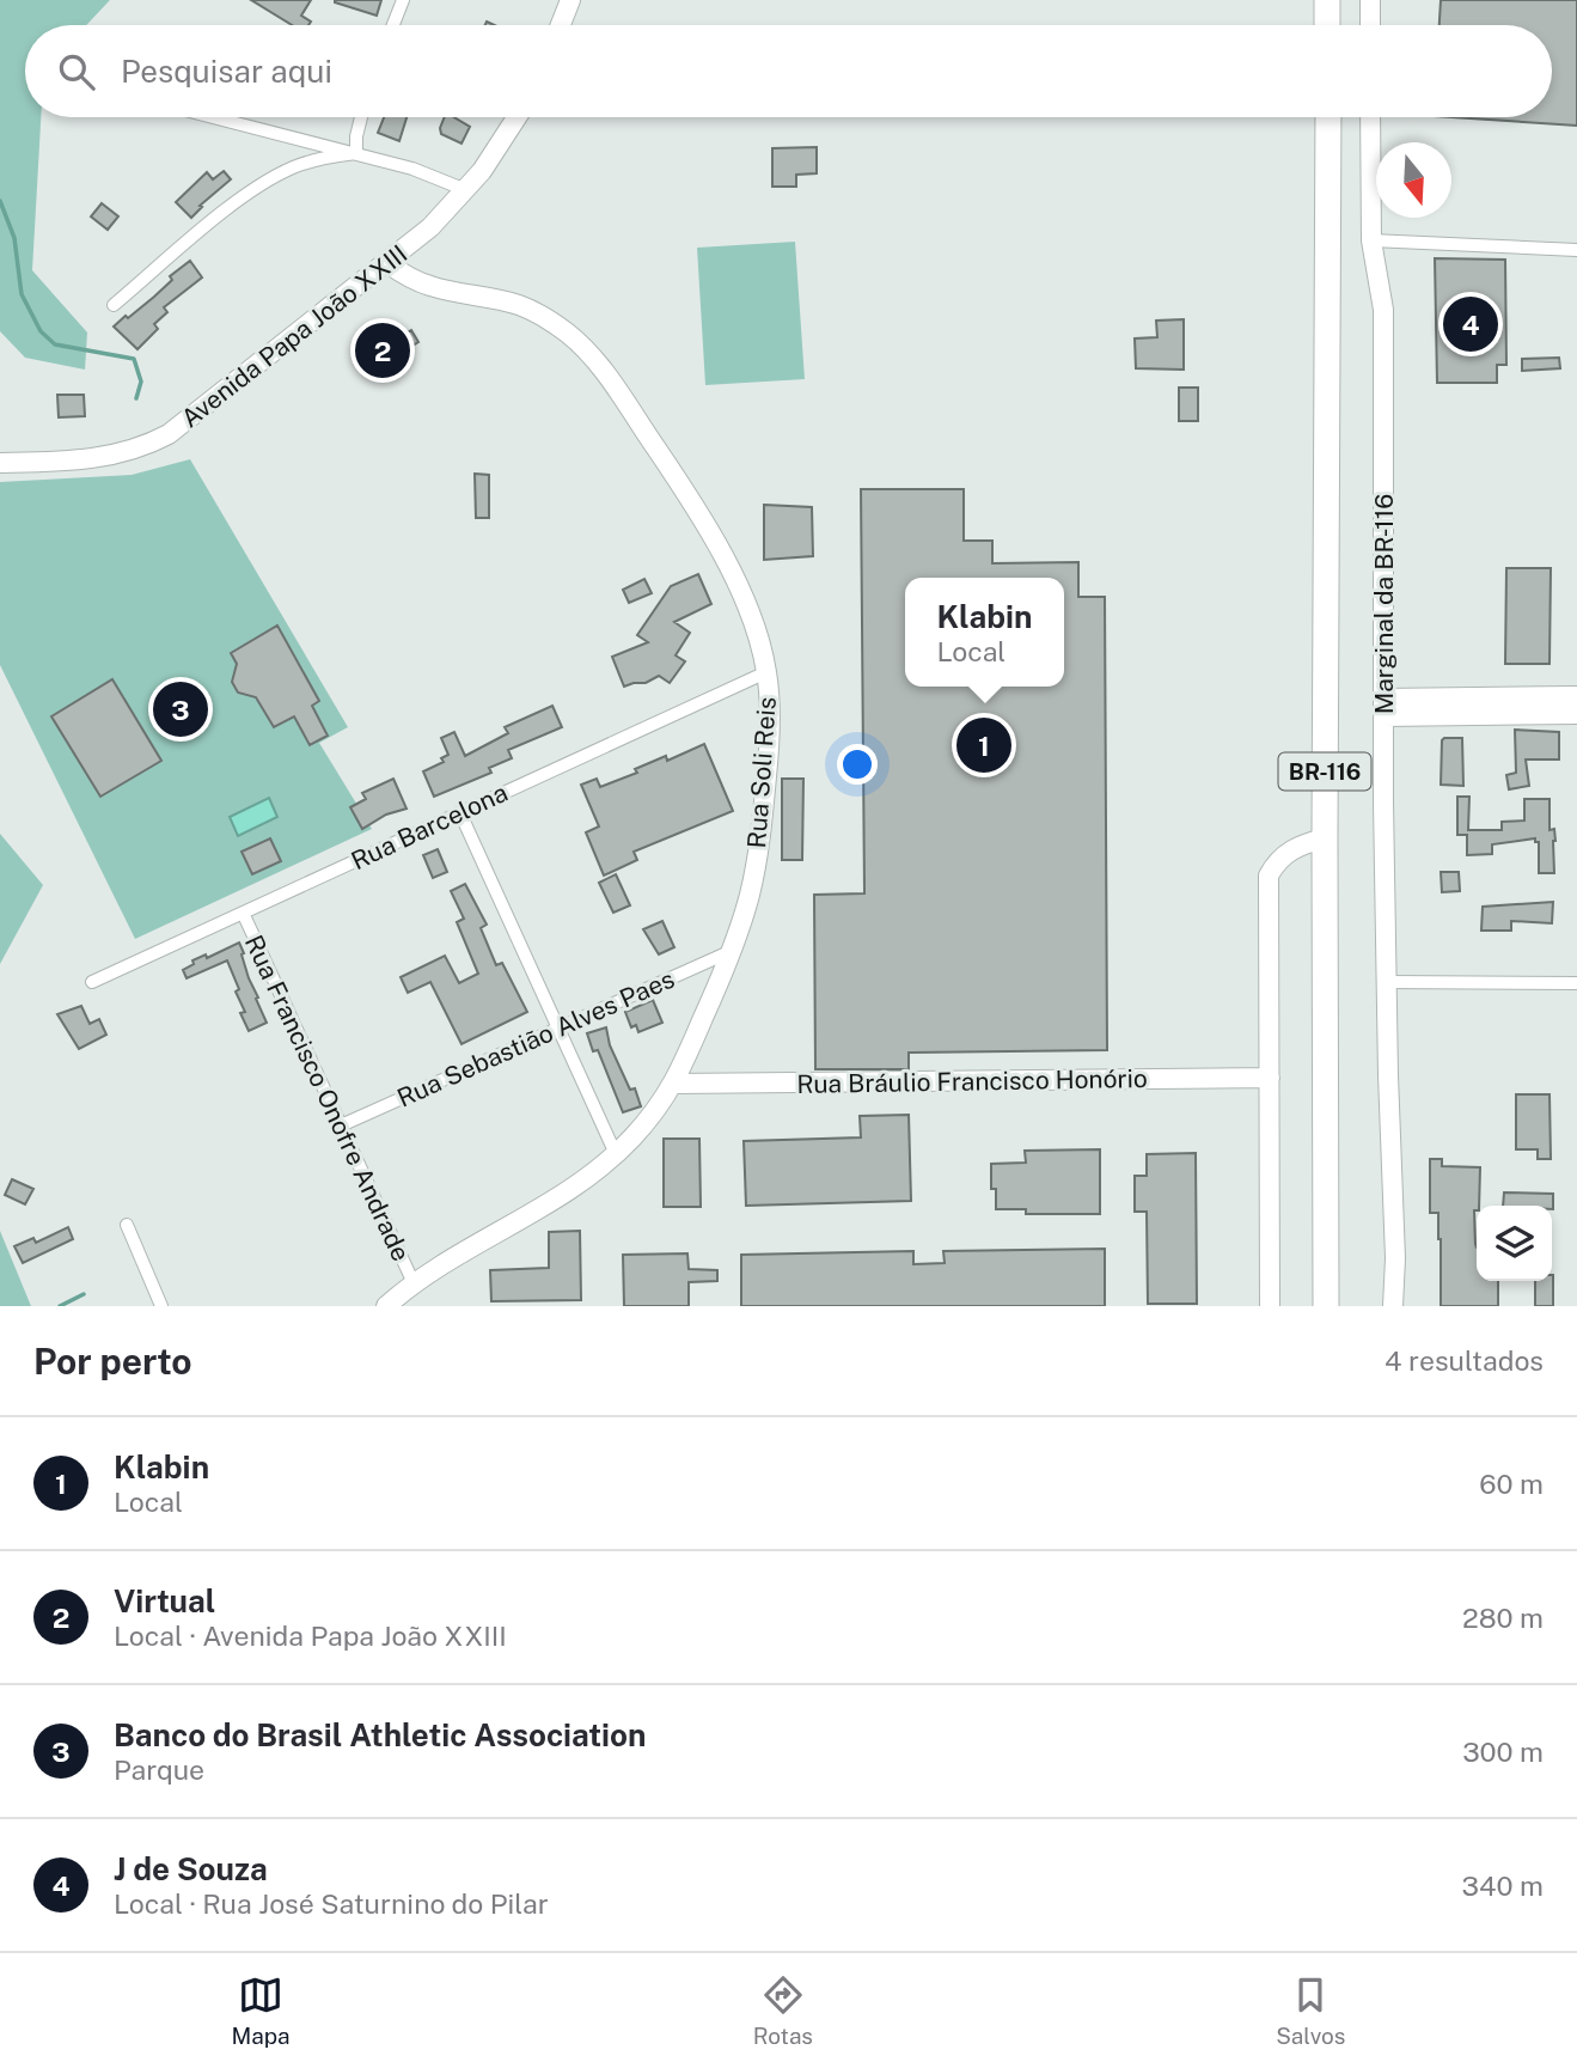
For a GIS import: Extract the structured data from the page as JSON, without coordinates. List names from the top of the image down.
{
  "streets": {
    "highway": ["BR-116"],
    "street": [
      "Avenida Papa João XXIII",
      "Marginal da BR-116",
      "Rua Soli Reis",
      "Rua Barcelona",
      "Rua Sebastião Alves Paes",
      "Rua Bráulio Francisco Honório",
      "Rua Francisco Onofre Andrade"
    ]
  },
  "crossings": [
    ["Avenida Papa João XXIII", "Rua Soli Reis"],
    ["Rua Soli Reis", "Rua Barcelona"],
    ["Rua Soli Reis", "Rua Sebastião Alves Paes"],
    ["Rua Soli Reis", "Rua Bráulio Francisco Honório"],
    ["Rua Soli Reis", "Rua Francisco Onofre Andrade"],
    ["Rua Barcelona", "Rua Francisco Onofre Andrade"],
    ["Rua Sebastião Alves Paes", "Rua Francisco Onofre Andrade"]
  ],
  "north": "bottom",
  "page": {
    "search": "Pesquisar aqui",
    "pins": [
      "4",
      "2",
      "3",
      "1"
    ],
    "popup": ["Klabin", "Local"],
    "heading": ["Por perto", "4 resultados"],
    "list": [
      {
        "mark": "1",
        "name": "Klabin",
        "note": "Local",
        "value": "60 m"
      },
      {
        "mark": "2",
        "name": "Virtual",
        "note": "Local · Avenida Papa João XXIII",
        "value": "280 m"
      },
      {
        "mark": "3",
        "name": "Banco do Brasil Athletic Association",
        "note": "Parque",
        "value": "300 m"
      },
      {
        "mark": "4",
        "name": "J de Souza",
        "note": "Local · Rua José Saturnino do Pilar",
        "value": "340 m"
      }
    ],
    "nav": ["Mapa", "Rotas", "Salvos"]
  }
}
